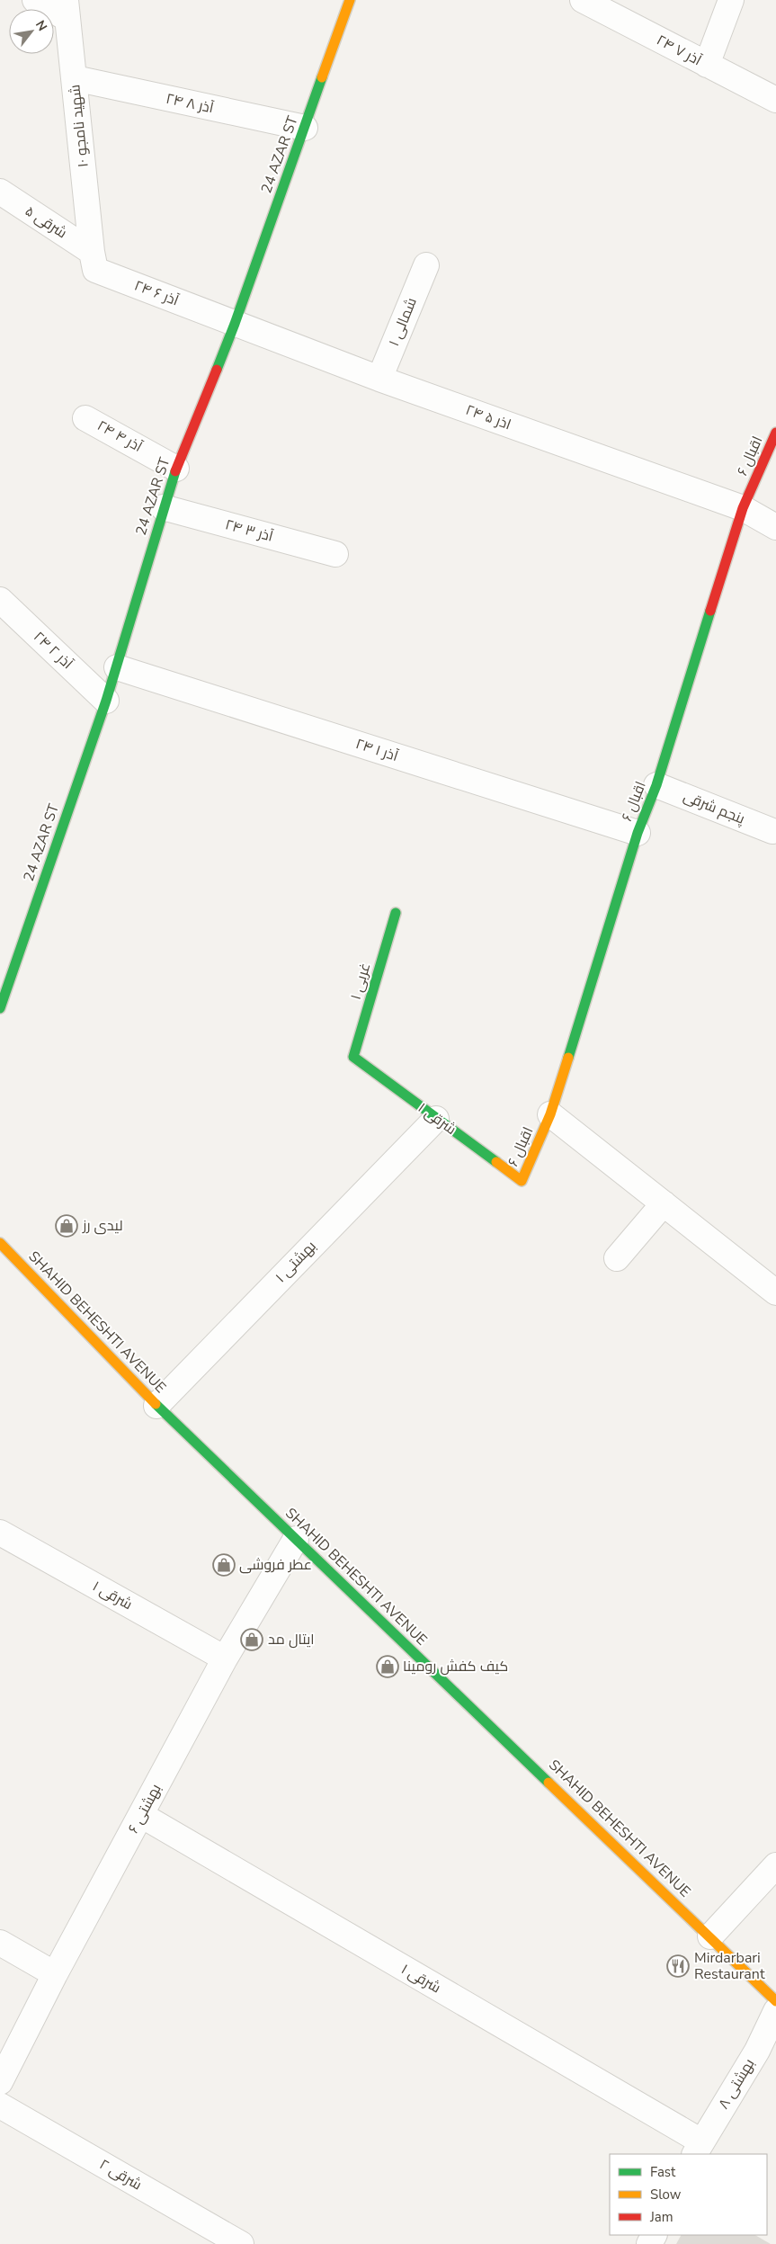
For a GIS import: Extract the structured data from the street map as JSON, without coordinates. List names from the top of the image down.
{
  "streets": {
    "main road": [
      "24 AZAR ST",
      "اقبال ۶",
      "غربی ۱",
      "شرقی ۱",
      "SHAHID BEHESHTI AVENUE"
    ],
    "street": [
      "۲۴ آذر ۷",
      "۲۴ آذر ۸",
      "شهید نامجو ۱۰",
      "شرقی ۵",
      "۲۴ آذر ۶",
      "۱ شمالی",
      "۲۴ اذر ۵",
      "۲۴ آذر ۴",
      "۲۴ آذر ۳",
      "۲۴ آذر ۲",
      "۲۴ آذر ۱",
      "پنجم شرقی",
      "بهشتی ۱",
      "بهشتی ۶",
      "بهشتی ۸",
      "شرقی ۲"
    ]
  },
  "crossings": [
    ["۲۴ آذر ۸", "شهید نامجو ۱۰"],
    ["۲۴ آذر ۸", "24 AZAR ST"],
    ["شهید نامجو ۱۰", "شرقی ۵"],
    ["شهید نامجو ۱۰", "۲۴ آذر ۶"],
    ["24 AZAR ST", "۲۴ آذر ۶"],
    ["24 AZAR ST", "۲۴ اذر ۵"],
    ["24 AZAR ST", "۲۴ آذر ۴"],
    ["24 AZAR ST", "۲۴ آذر ۳"],
    ["24 AZAR ST", "۲۴ آذر ۲"],
    ["24 AZAR ST", "۲۴ آذر ۱"],
    ["شرقی ۵", "۲۴ آذر ۶"],
    ["۲۴ آذر ۶", "۲۴ اذر ۵"],
    ["۱ شمالی", "۲۴ اذر ۵"],
    ["۲۴ اذر ۵", "اقبال ۶"],
    ["اقبال ۶", "۲۴ آذر ۱"],
    ["اقبال ۶", "پنجم شرقی"],
    ["اقبال ۶", "شرقی ۱"],
    ["غربی ۱", "شرقی ۱"],
    ["شرقی ۱", "بهشتی ۱"],
    ["شرقی ۱", "بهشتی ۶"],
    ["شرقی ۱", "بهشتی ۸"],
    ["بهشتی ۱", "SHAHID BEHESHTI AVENUE"],
    ["SHAHID BEHESHTI AVENUE", "بهشتی ۶"]
  ],
  "places": {
    "shop": [
      "لیدی رز",
      "عطر فروشی",
      "ایتال مد",
      "کیف کفش رومینا"
    ],
    "restaurant": ["Mirdarbari Restaurant"]
  },
  "legend": ["Fast", "Slow", "Jam"],
  "north": "top right"
}
